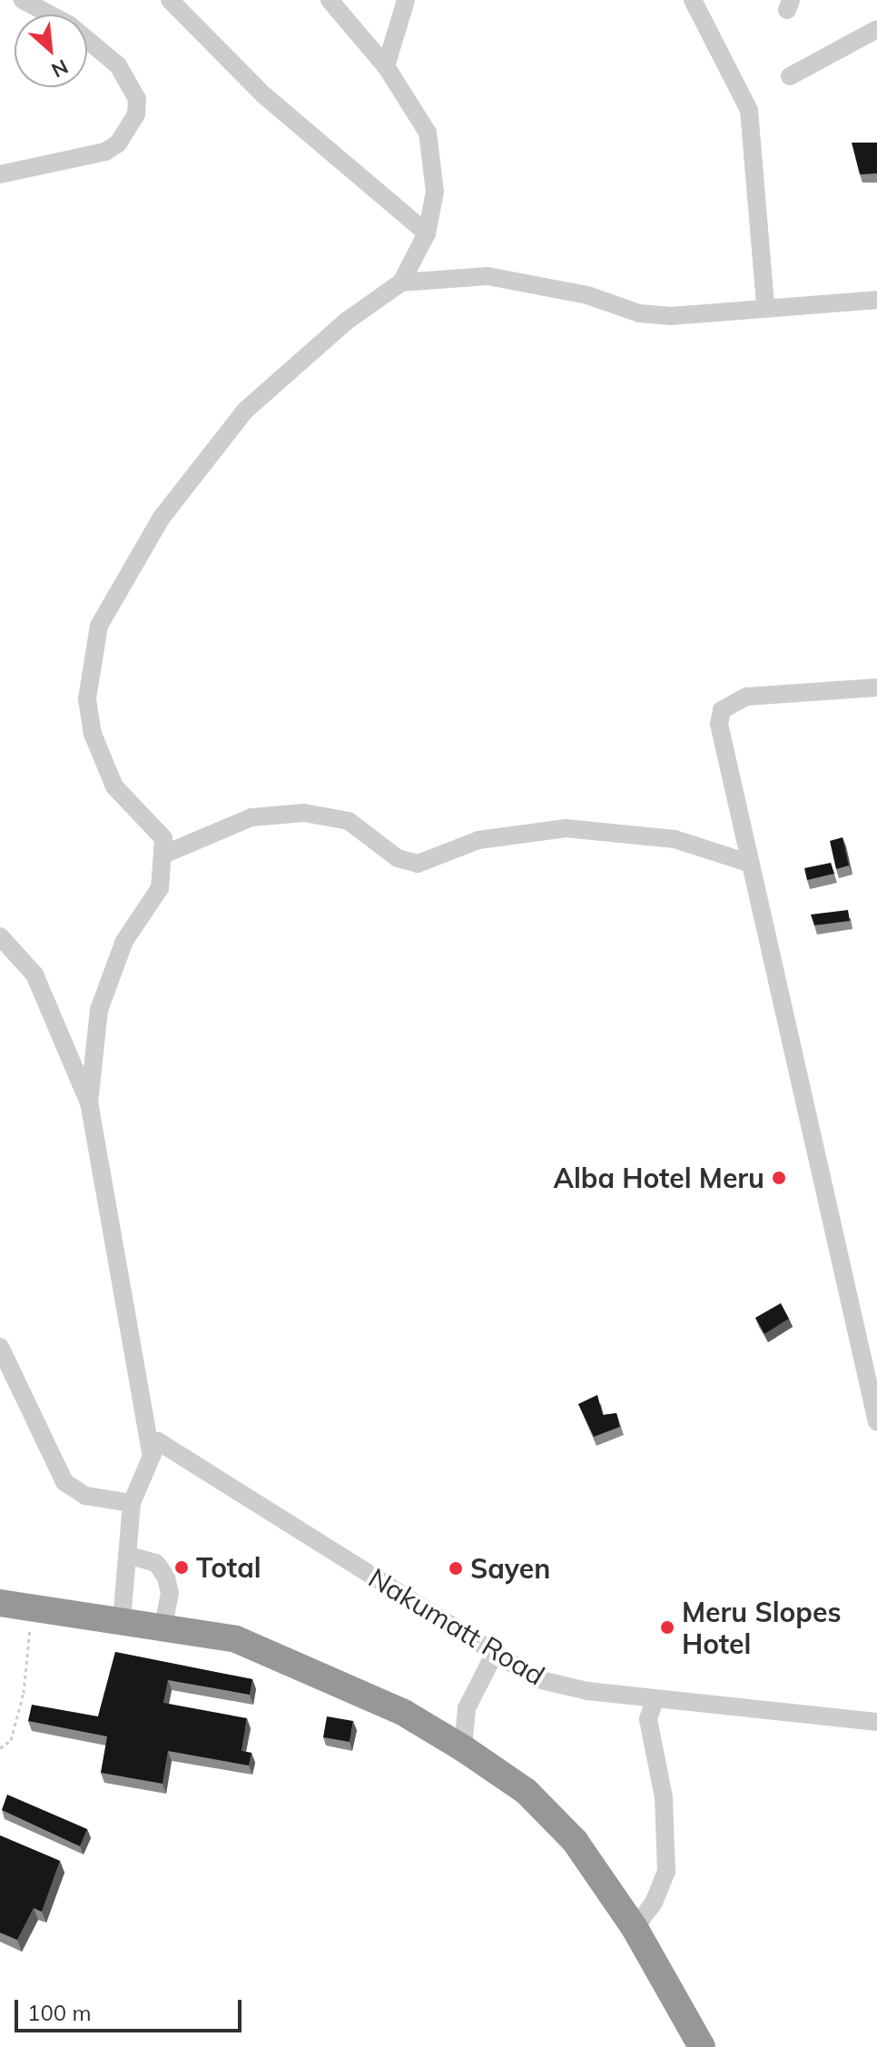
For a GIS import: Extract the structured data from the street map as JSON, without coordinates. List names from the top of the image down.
{
  "streets": {
    "street": ["Nakumatt Road"]
  },
  "places": [
    "Alba Hotel Meru",
    "Total",
    "Sayen",
    "Meru Slopes Hotel"
  ],
  "scale_bar": "100 m",
  "north": "bottom right"
}
